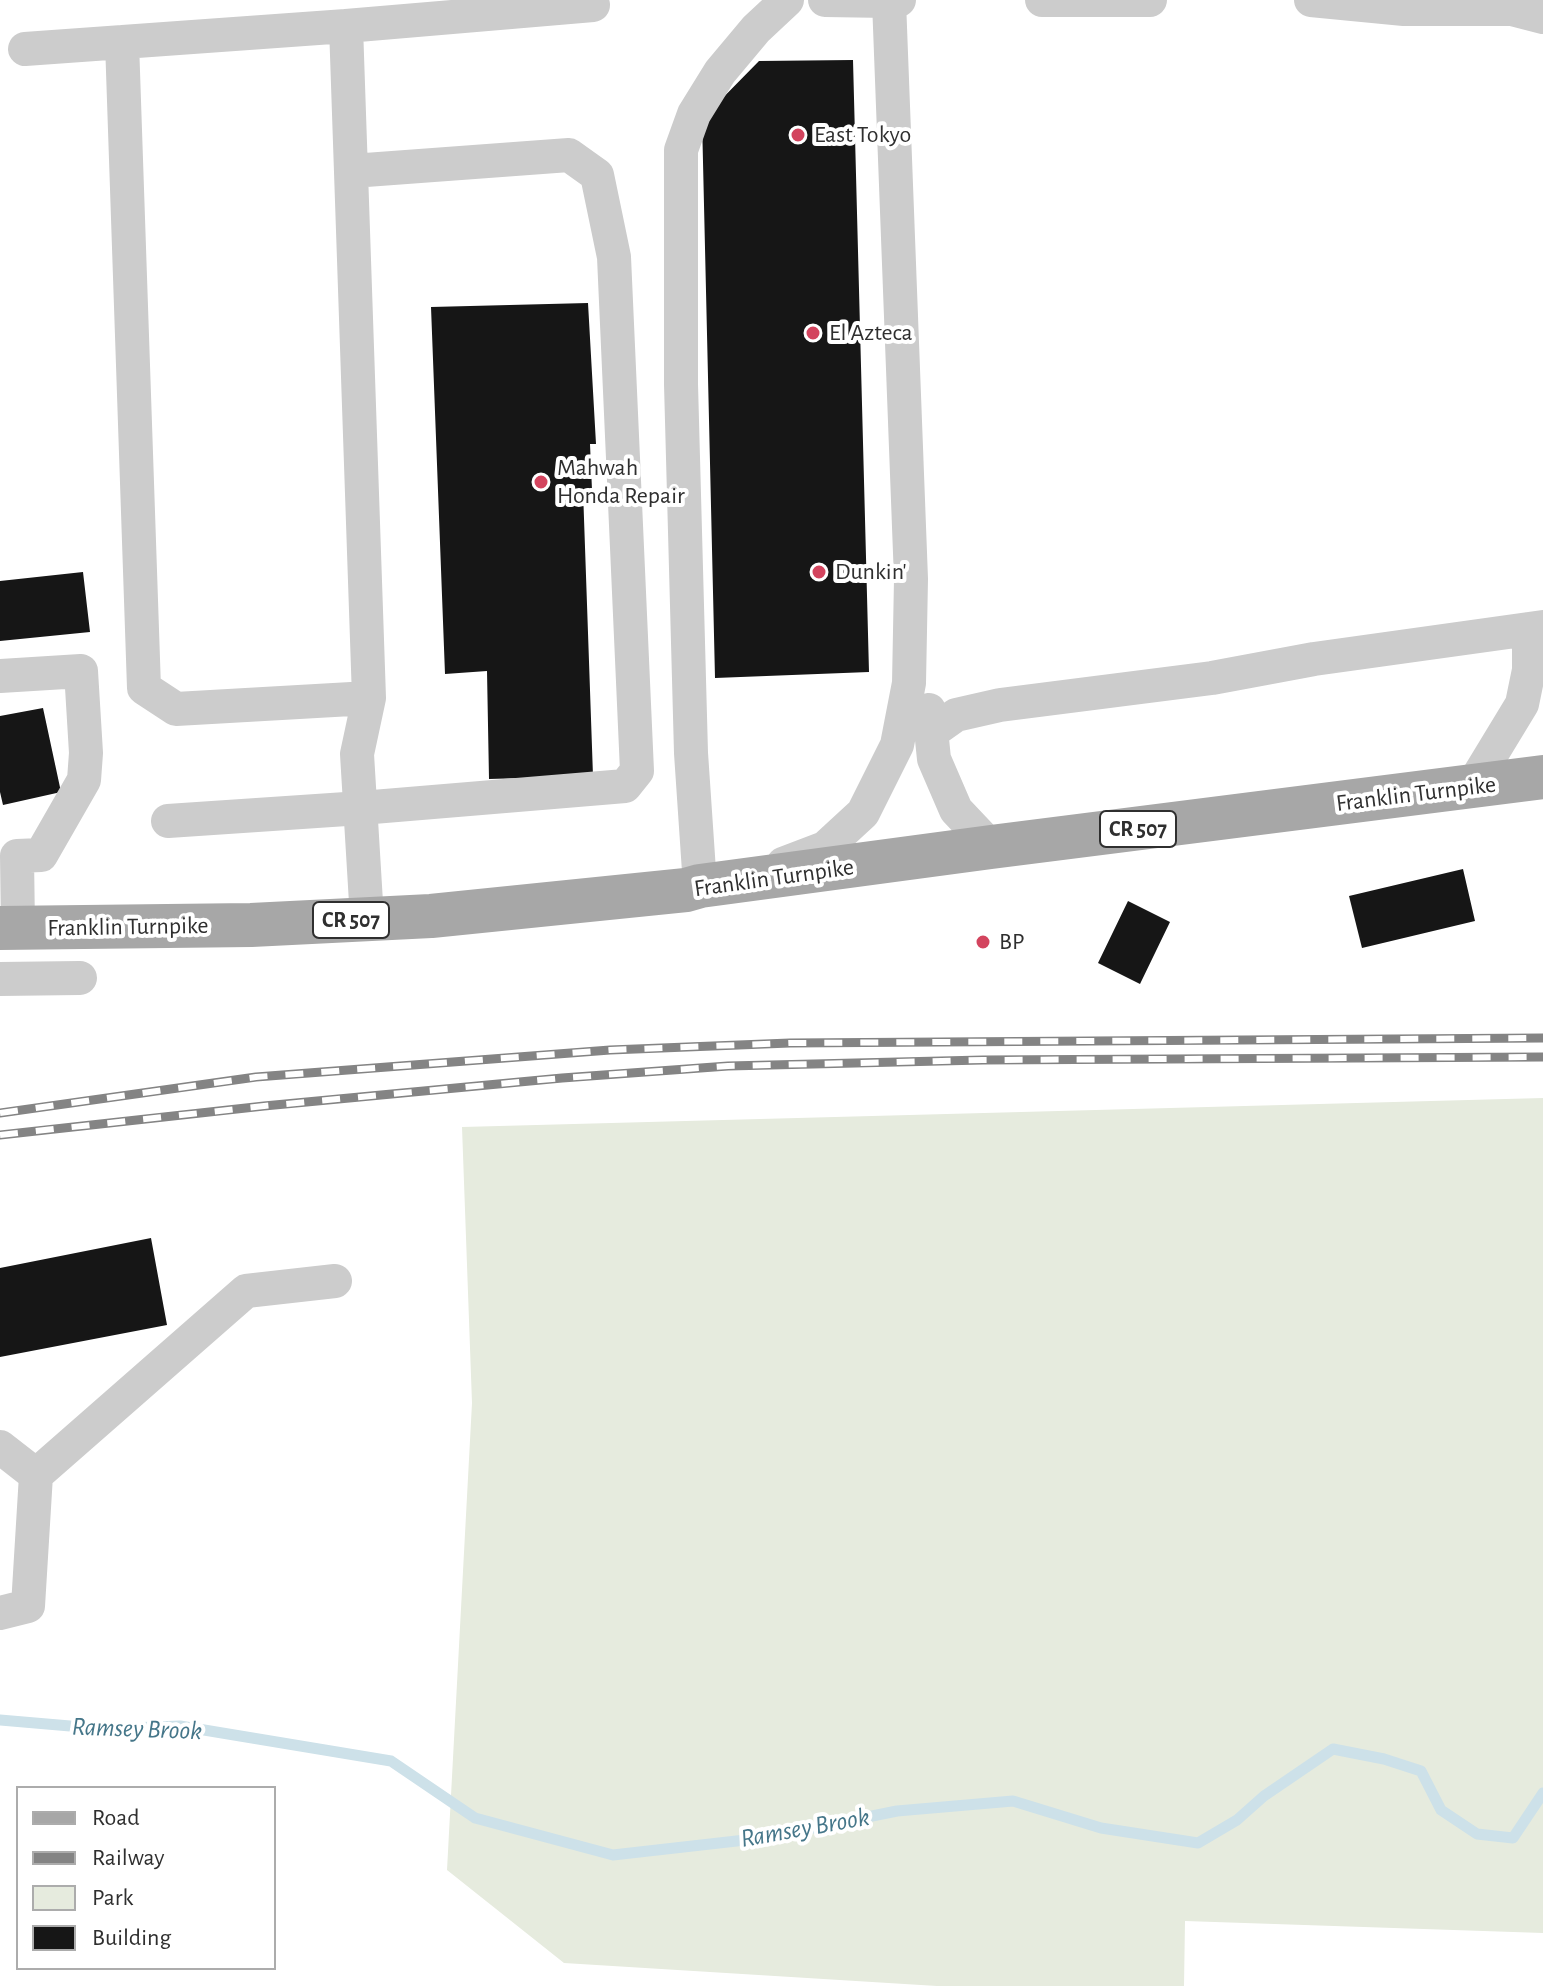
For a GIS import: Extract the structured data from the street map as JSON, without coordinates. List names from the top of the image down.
{
  "streets": {
    "main road": ["Franklin Turnpike", "CR 507"]
  },
  "water": ["Ramsey Brook"],
  "places": [
    "East Tokyo",
    "El Azteca",
    "Mahwah Honda Repair",
    "Dunkin'",
    "BP"
  ],
  "legend": [
    "Road",
    "Railway",
    "Park",
    "Building"
  ]
}
